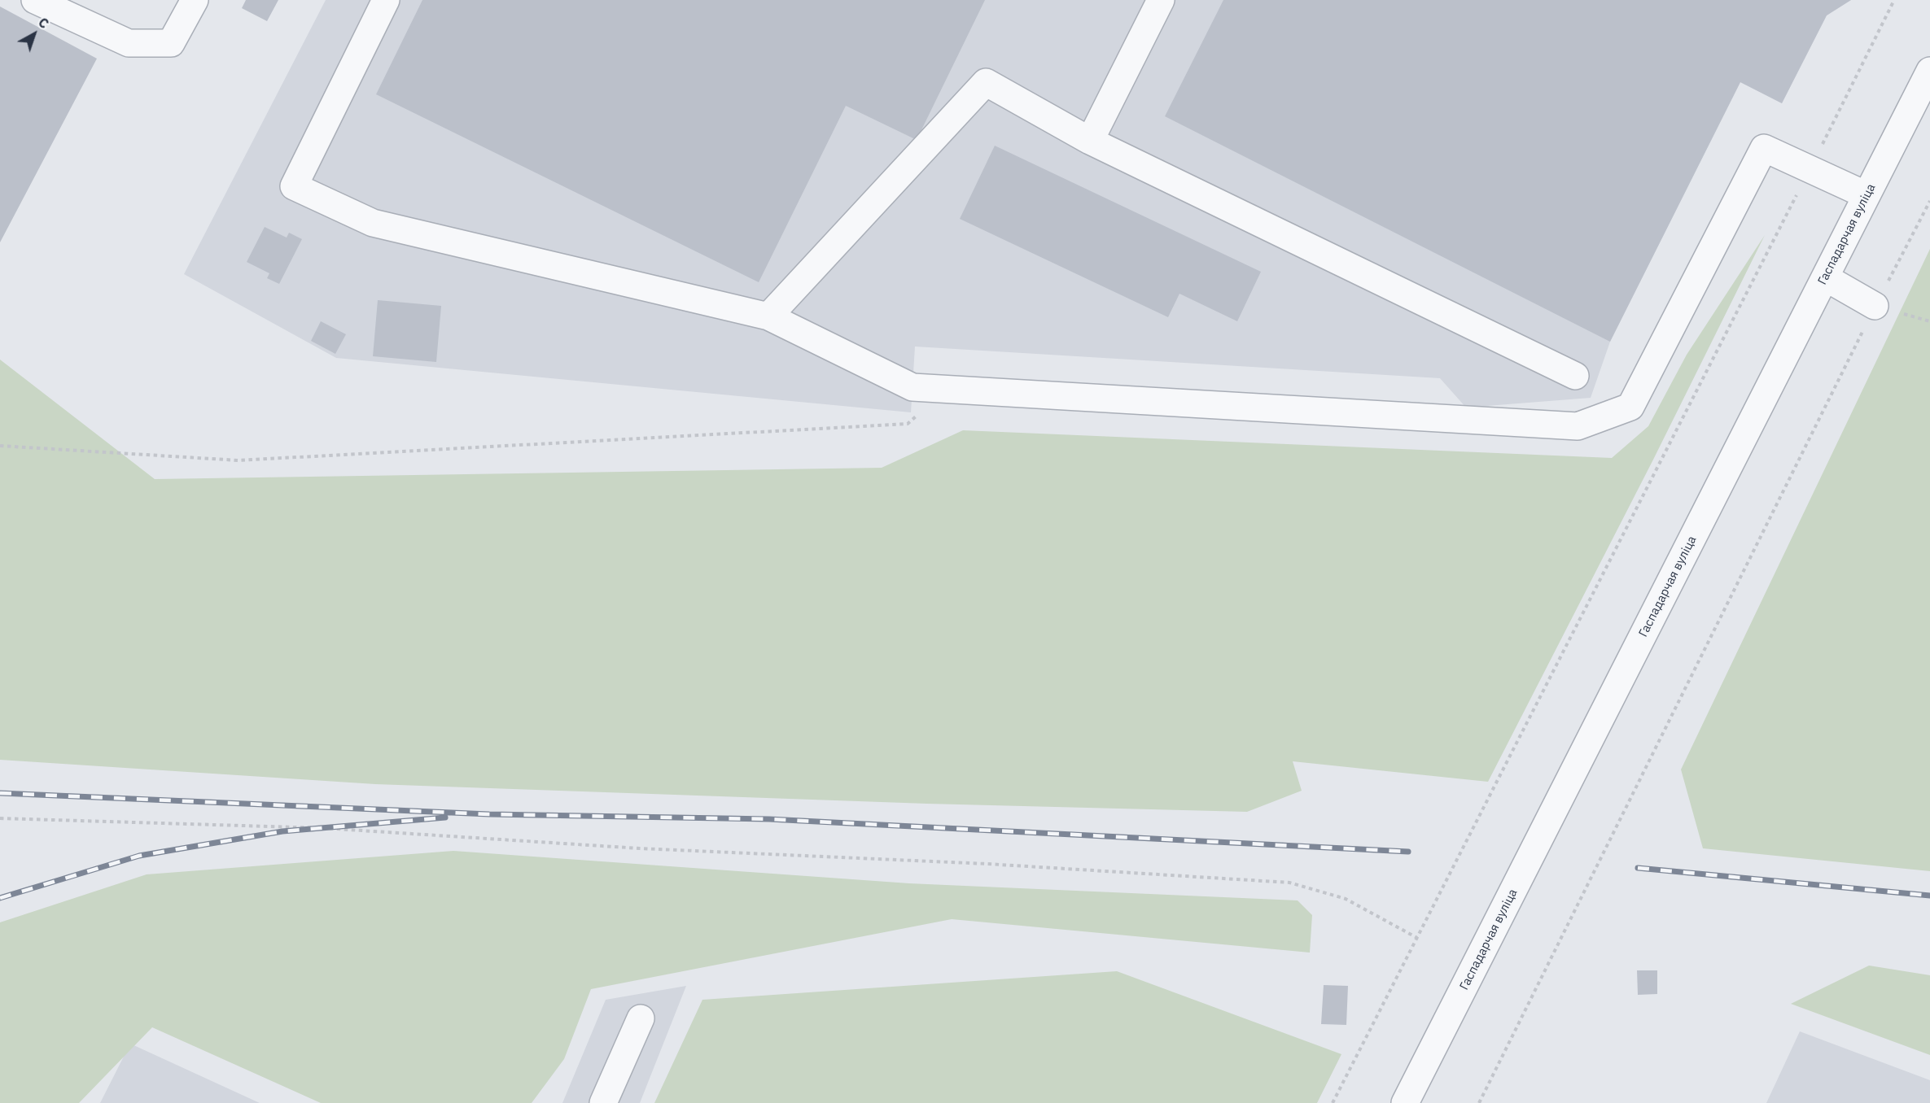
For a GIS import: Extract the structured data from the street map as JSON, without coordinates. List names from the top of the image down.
{
  "streets": {
    "street": ["Гаспадарчая вуліца"]
  },
  "north": "top right"
}
